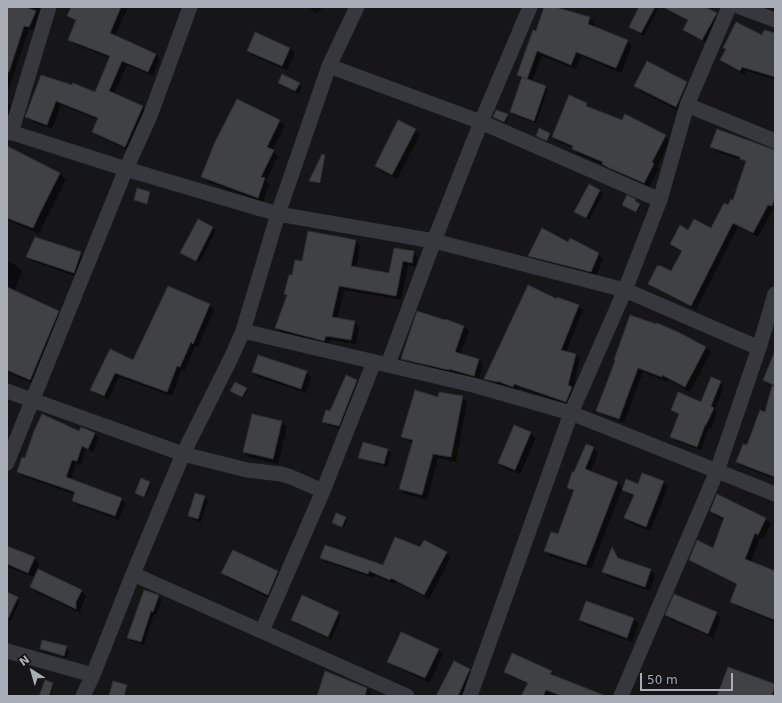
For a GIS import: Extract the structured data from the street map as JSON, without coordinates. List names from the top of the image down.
{
  "scale_bar": "50 m",
  "north": "top left"
}
